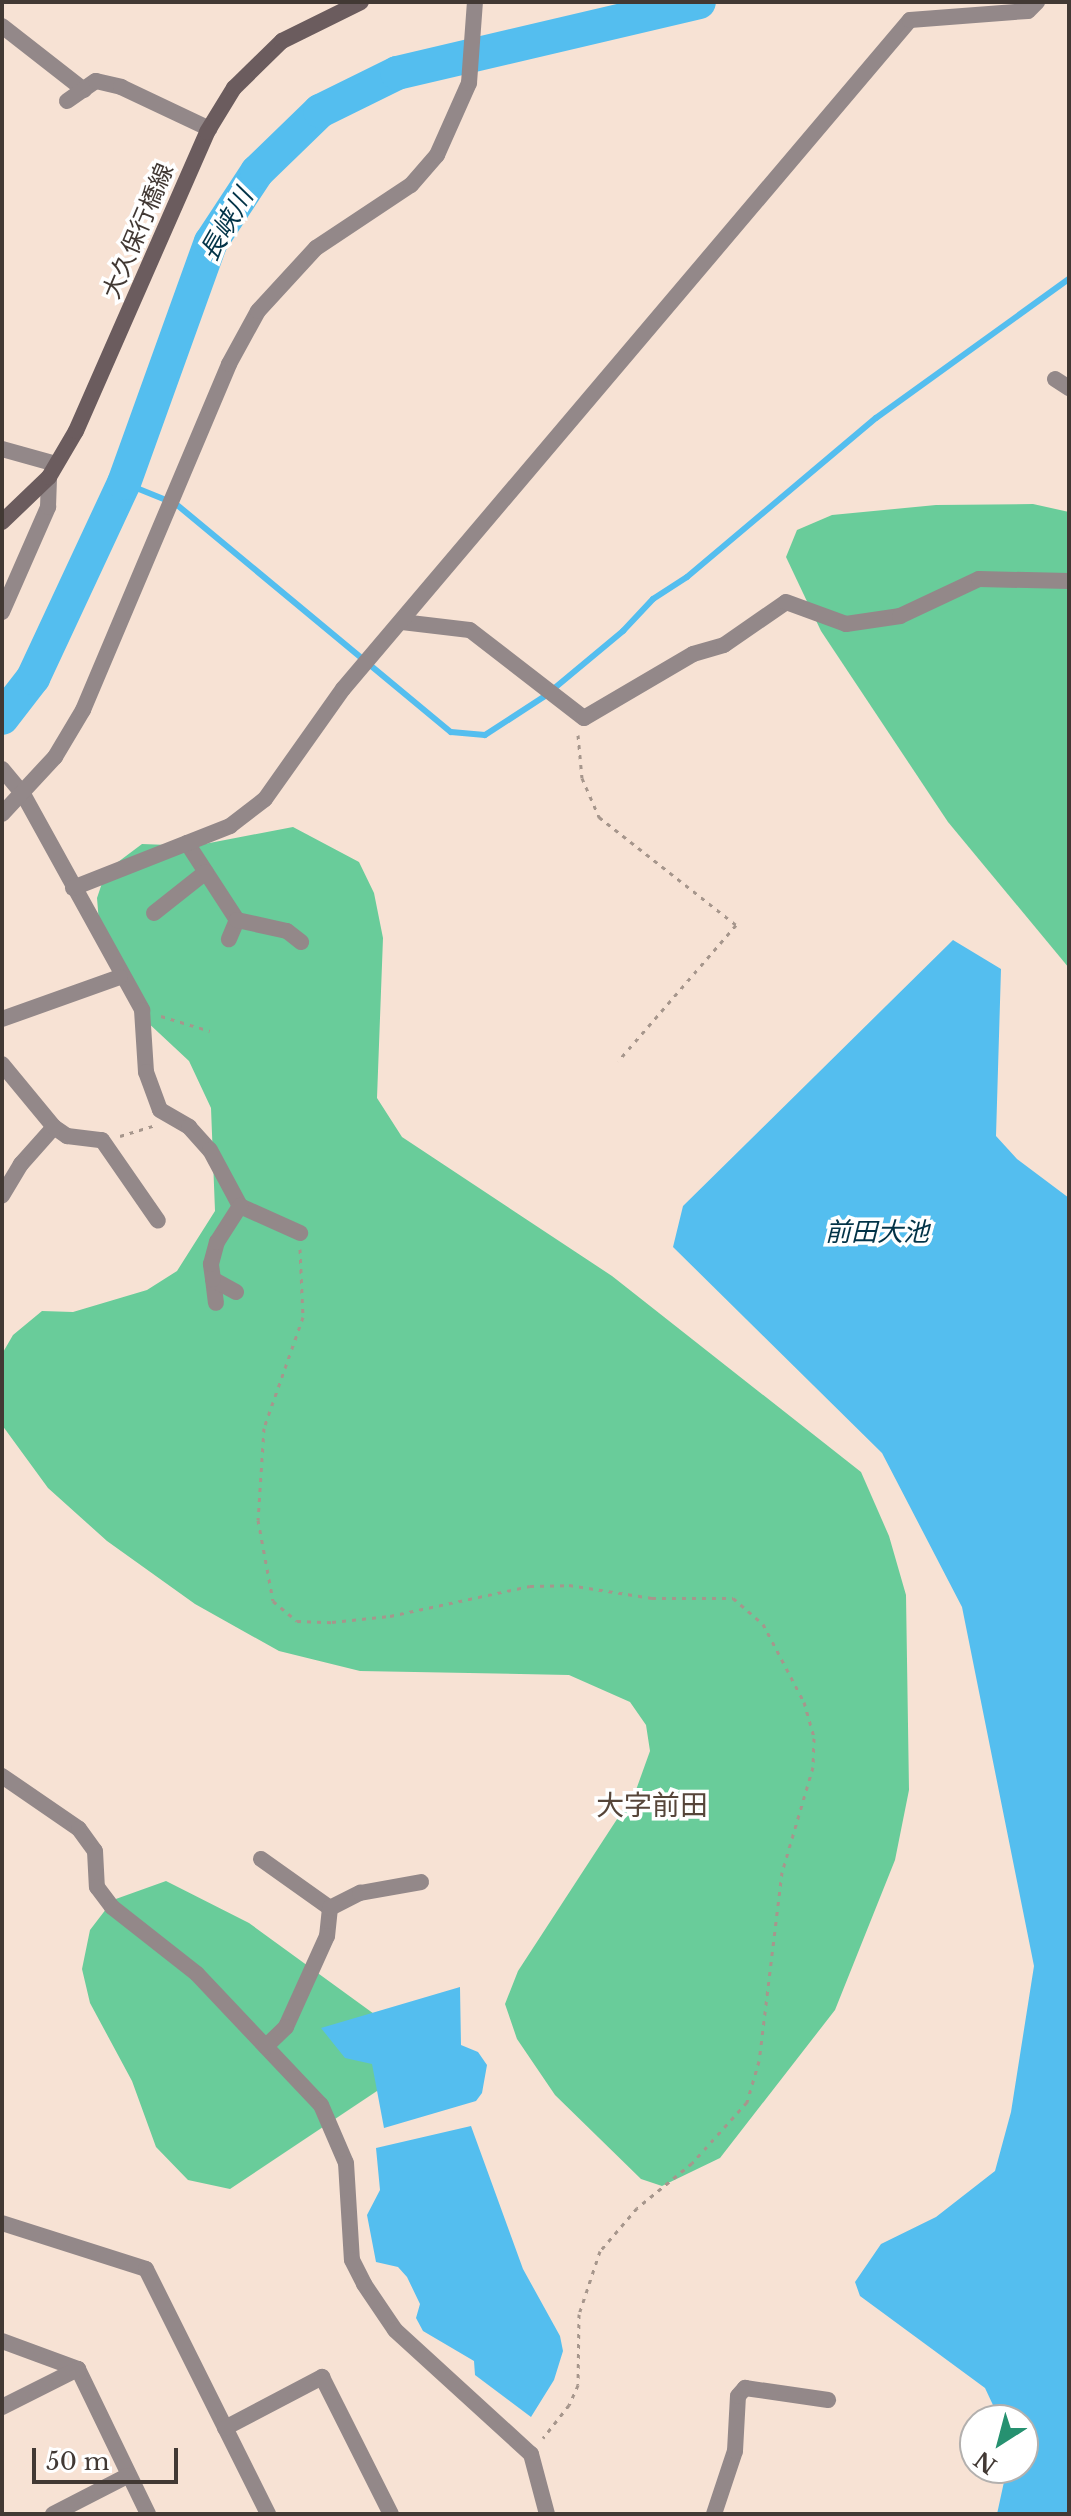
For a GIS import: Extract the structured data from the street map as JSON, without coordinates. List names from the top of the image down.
{
  "streets": {
    "main road": ["大久保行橋線"]
  },
  "districts": ["大字前田"],
  "water": ["長峡川", "前田大池"],
  "scale_bar": "50 m",
  "north": "bottom left"
}
